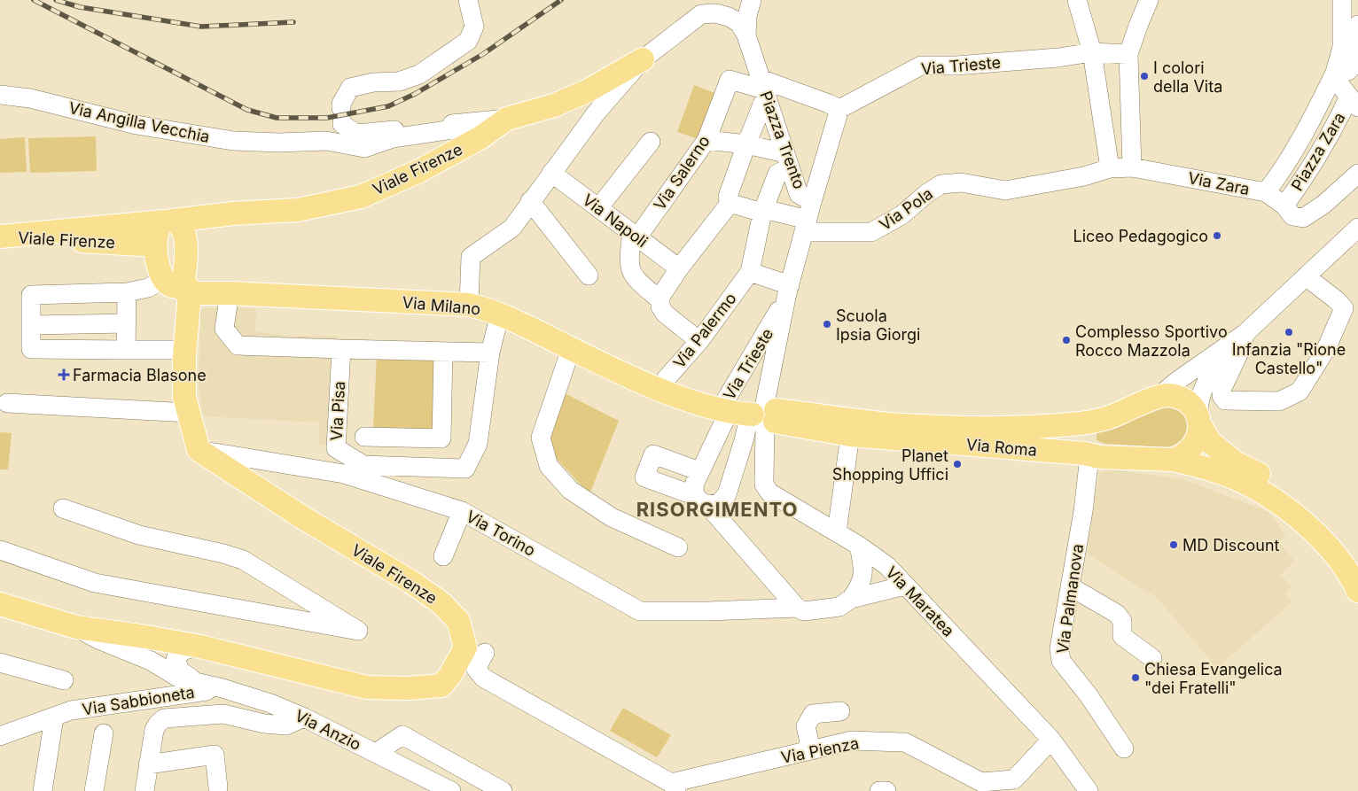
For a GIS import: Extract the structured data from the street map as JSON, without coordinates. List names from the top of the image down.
{
  "streets": {
    "main road": ["Viale Firenze", "Via Milano", "Via Roma"],
    "street": [
      "Via Trieste",
      "Via Angilla Vecchia",
      "Piazza Trento",
      "Piazza Zara",
      "Via Salerno",
      "Via Zara",
      "Via Pola",
      "Via Napoli",
      "Via Palermo",
      "Via Pisa",
      "Via Torino",
      "Via Palmanova",
      "Via Maratea",
      "Via Sabbioneta",
      "Via Anzio",
      "Via Pienza"
    ]
  },
  "crossings": [
    ["Via Trieste", "Piazza Trento"],
    ["Via Trieste", "Via Pola"],
    ["Via Trieste", "Via Milano"],
    ["Via Trieste", "Via Roma"],
    ["Via Trieste", "Via Maratea"],
    ["Via Angilla Vecchia", "Viale Firenze"],
    ["Piazza Trento", "Via Salerno"],
    ["Piazza Trento", "Via Palermo"],
    ["Piazza Zara", "Via Zara"],
    ["Viale Firenze", "Via Torino"],
    ["Viale Firenze", "Via Anzio"],
    ["Via Salerno", "Via Napoli"],
    ["Via Zara", "Via Pola"],
    ["Via Milano", "Via Palermo"],
    ["Via Milano", "Via Pisa"],
    ["Via Milano", "Via Roma"],
    ["Via Milano", "Via Maratea"],
    ["Via Roma", "Via Palmanova"],
    ["Via Roma", "Via Maratea"],
    ["Via Torino", "Via Maratea"],
    ["Via Maratea", "Via Pienza"],
    ["Via Sabbioneta", "Via Anzio"]
  ],
  "districts": ["RISORGIMENTO"],
  "places": {
    "other": [
      "I colori della Vita",
      "Liceo Pedagogico",
      "Scuola Ipsia Giorgi",
      "Infanzia \"Rione Castello\"",
      "Complesso Sportivo Rocco Mazzola",
      "Planet Shopping Uffici",
      "MD Discount",
      "Chiesa Evangelica \"dei Fratelli\""
    ],
    "health": ["Farmacia Blasone"]
  }
}
